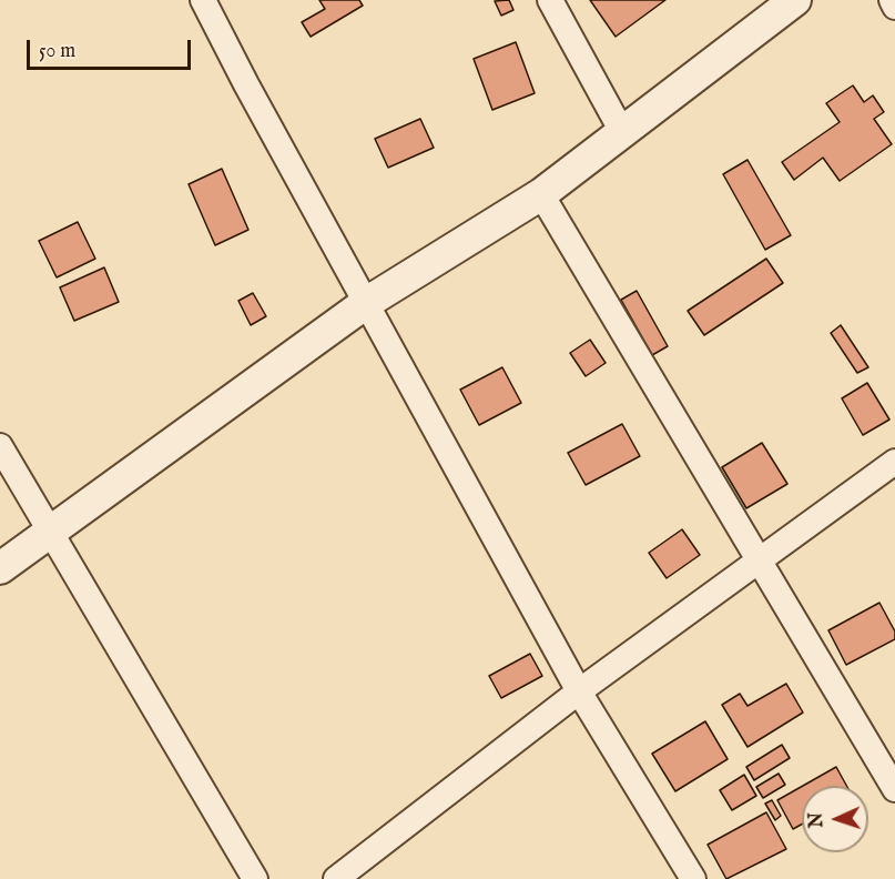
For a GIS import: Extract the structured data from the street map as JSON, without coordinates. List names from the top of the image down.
{
  "scale_bar": "50 m",
  "north": "left"
}
